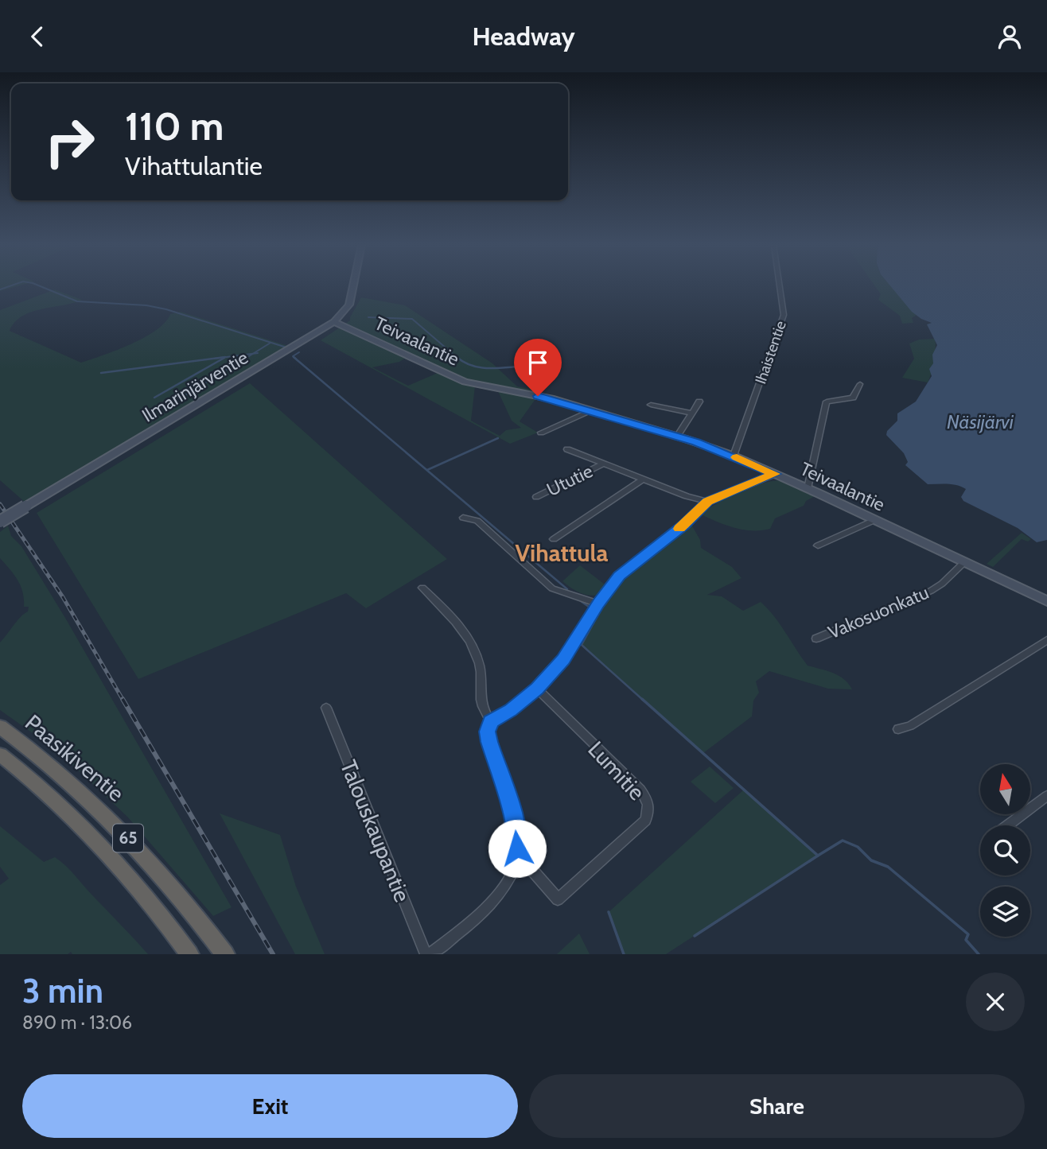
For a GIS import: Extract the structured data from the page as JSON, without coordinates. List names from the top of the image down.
{
  "streets": {
    "highway": ["Paasikiventie", "65"],
    "main road": ["Teivaalantie", "Ilmarinjärventie"],
    "street": [
      "Ihaistentie",
      "Ututie",
      "Vakosuonkatu",
      "Lumitie",
      "Talouskaupantie"
    ]
  },
  "crossings": [
    ["Teivaalantie", "Ihaistentie"],
    ["Teivaalantie", "Ilmarinjärventie"],
    ["Teivaalantie", "Vakosuonkatu"]
  ],
  "districts": ["Vihattula"],
  "water": ["Näsijärvi"],
  "north": "top",
  "page": {
    "header": "Headway",
    "turn": ["110 m", "Vihattulantie"],
    "heading": ["3 min", "890 m · 13:06"],
    "buttons": ["Exit", "Share"]
  }
}
